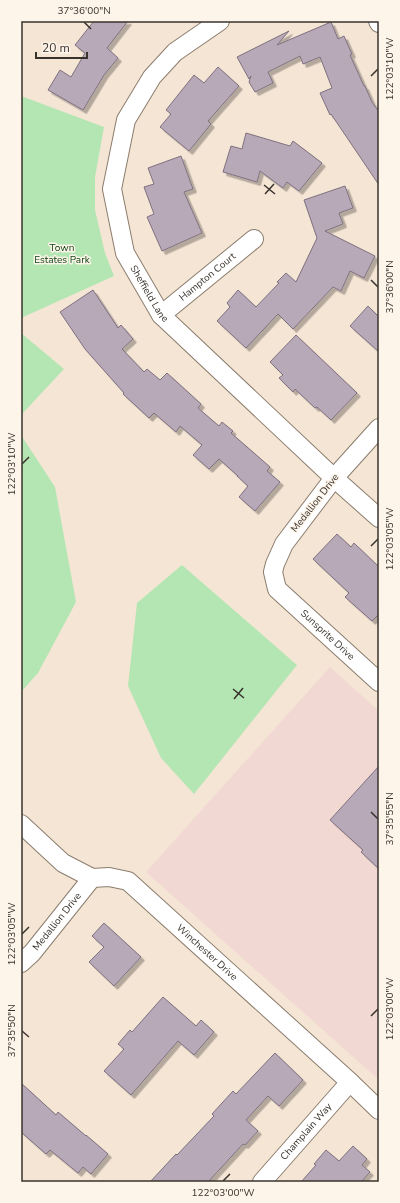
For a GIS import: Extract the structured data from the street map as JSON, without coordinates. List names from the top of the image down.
{
  "streets": {
    "street": [
      "Hampton Court",
      "Sheffield Lane",
      "Medallion Drive",
      "Sunsprite Drive",
      "Winchester Drive",
      "Champlain Way"
    ]
  },
  "crossings": [
    ["Hampton Court", "Sheffield Lane"],
    ["Sheffield Lane", "Medallion Drive"],
    ["Medallion Drive", "Sunsprite Drive"],
    ["Medallion Drive", "Winchester Drive"],
    ["Winchester Drive", "Champlain Way"]
  ],
  "parks": ["Town Estates Park"],
  "scale_bar": "20 m",
  "coordinates": [
    "37°36'00\"N",
    "122°03'10\"W",
    "122°03'05\"W",
    "37°35'55\"N",
    "122°03'00\"W",
    "37°35'50\"N"
  ]
}
